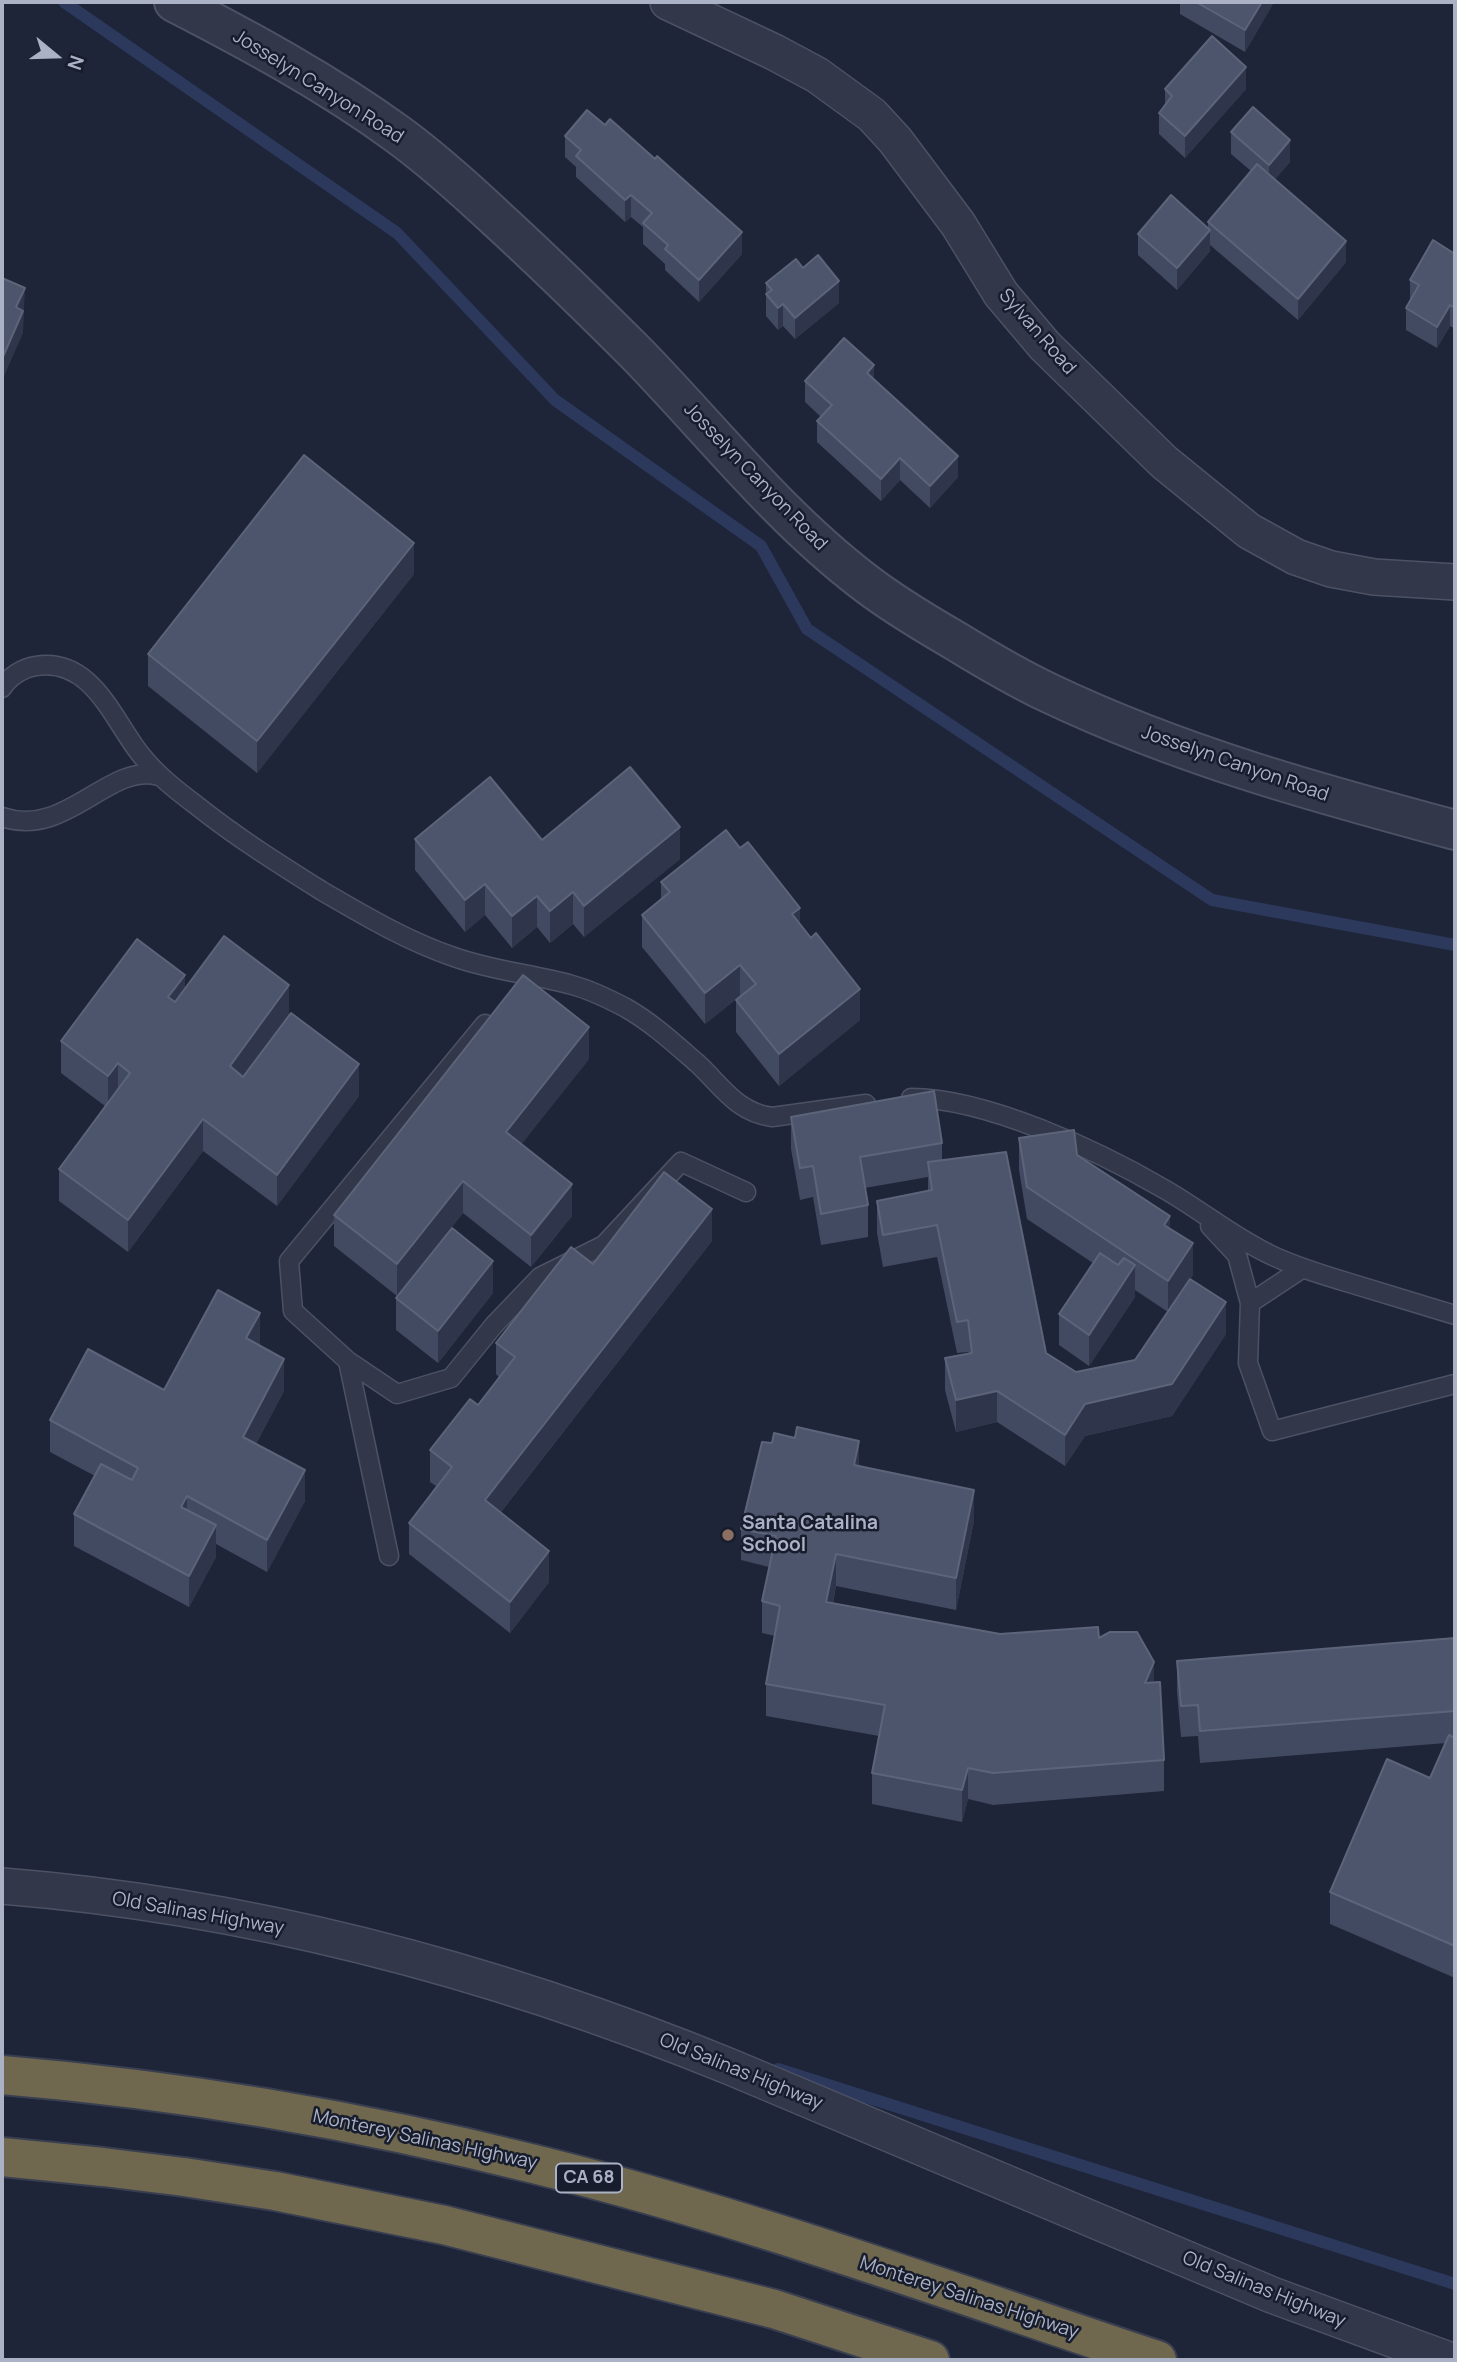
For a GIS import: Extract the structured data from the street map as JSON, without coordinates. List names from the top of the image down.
{
  "streets": {
    "highway": ["Monterey Salinas Highway", "CA 68"],
    "street": ["Josselyn Canyon Road", "Sylvan Road", "Old Salinas Highway"]
  },
  "places": ["Santa Catalina School"],
  "north": "right"
}
